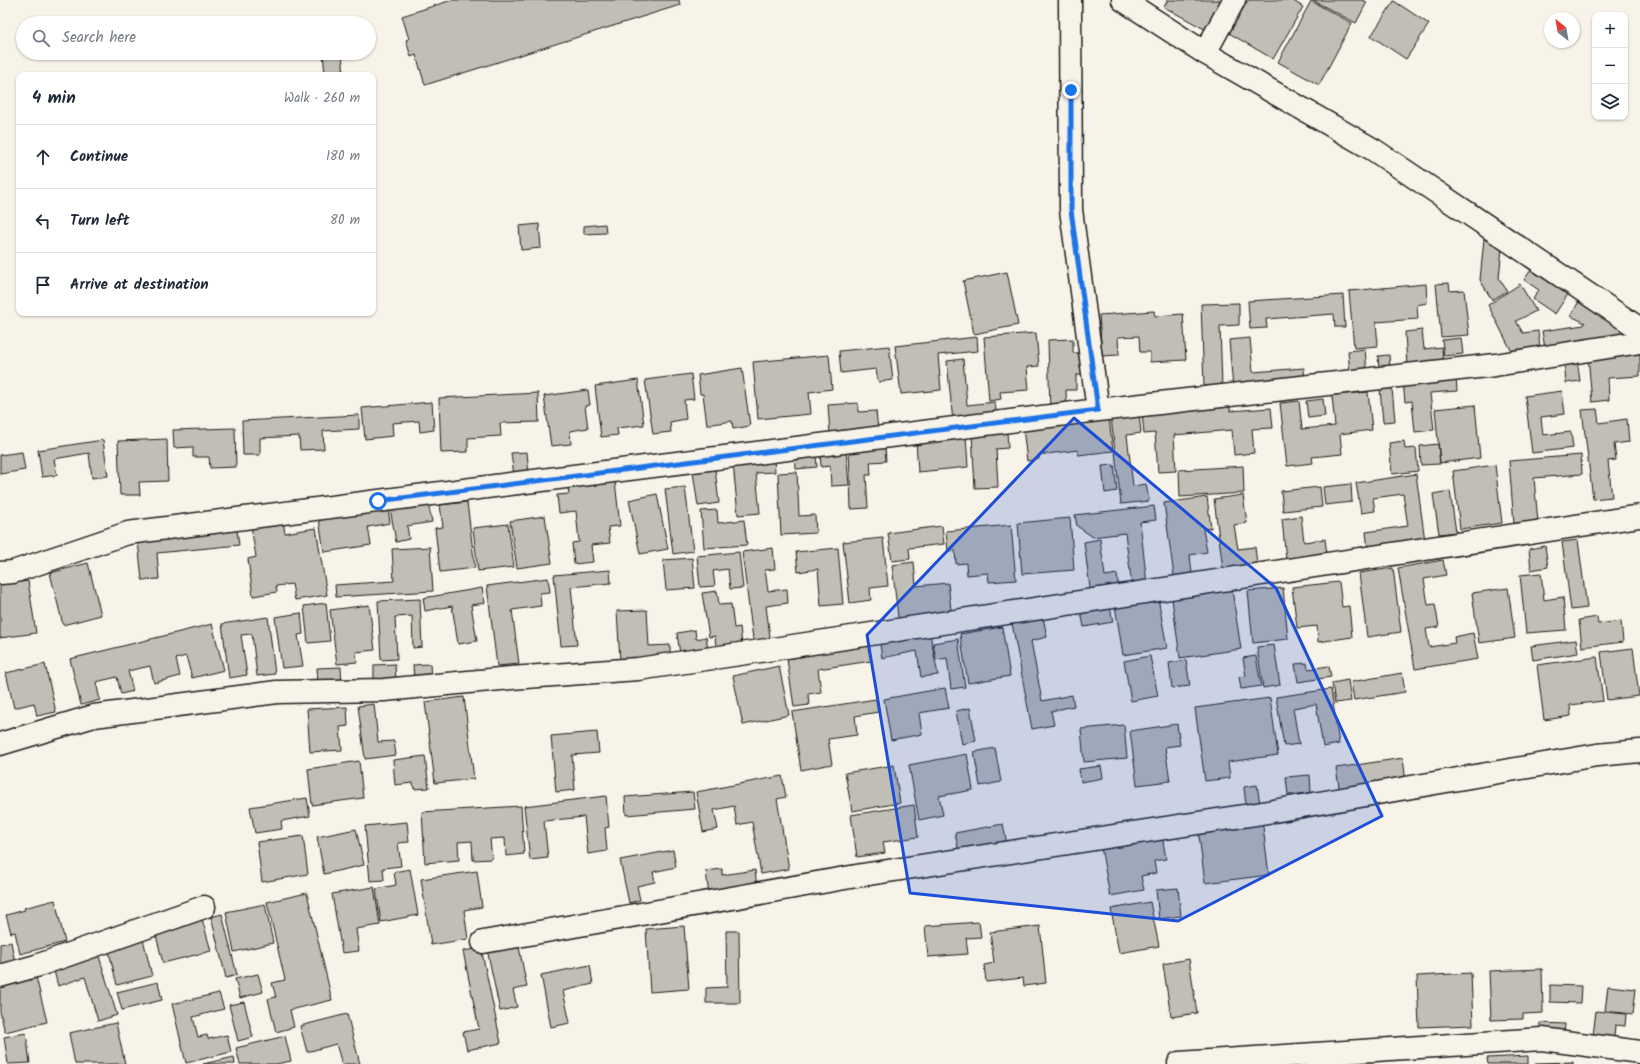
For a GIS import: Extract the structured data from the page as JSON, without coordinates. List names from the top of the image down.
{
  "north": "top left",
  "page": {
    "map_buttons": ["+", "−"],
    "search": "Search here",
    "heading": ["4 min", "Walk · 260 m"],
    "list": [
      ["Continue", "180 m"],
      ["Turn left", "80 m"],
      "Arrive at destination"
    ]
  }
}
